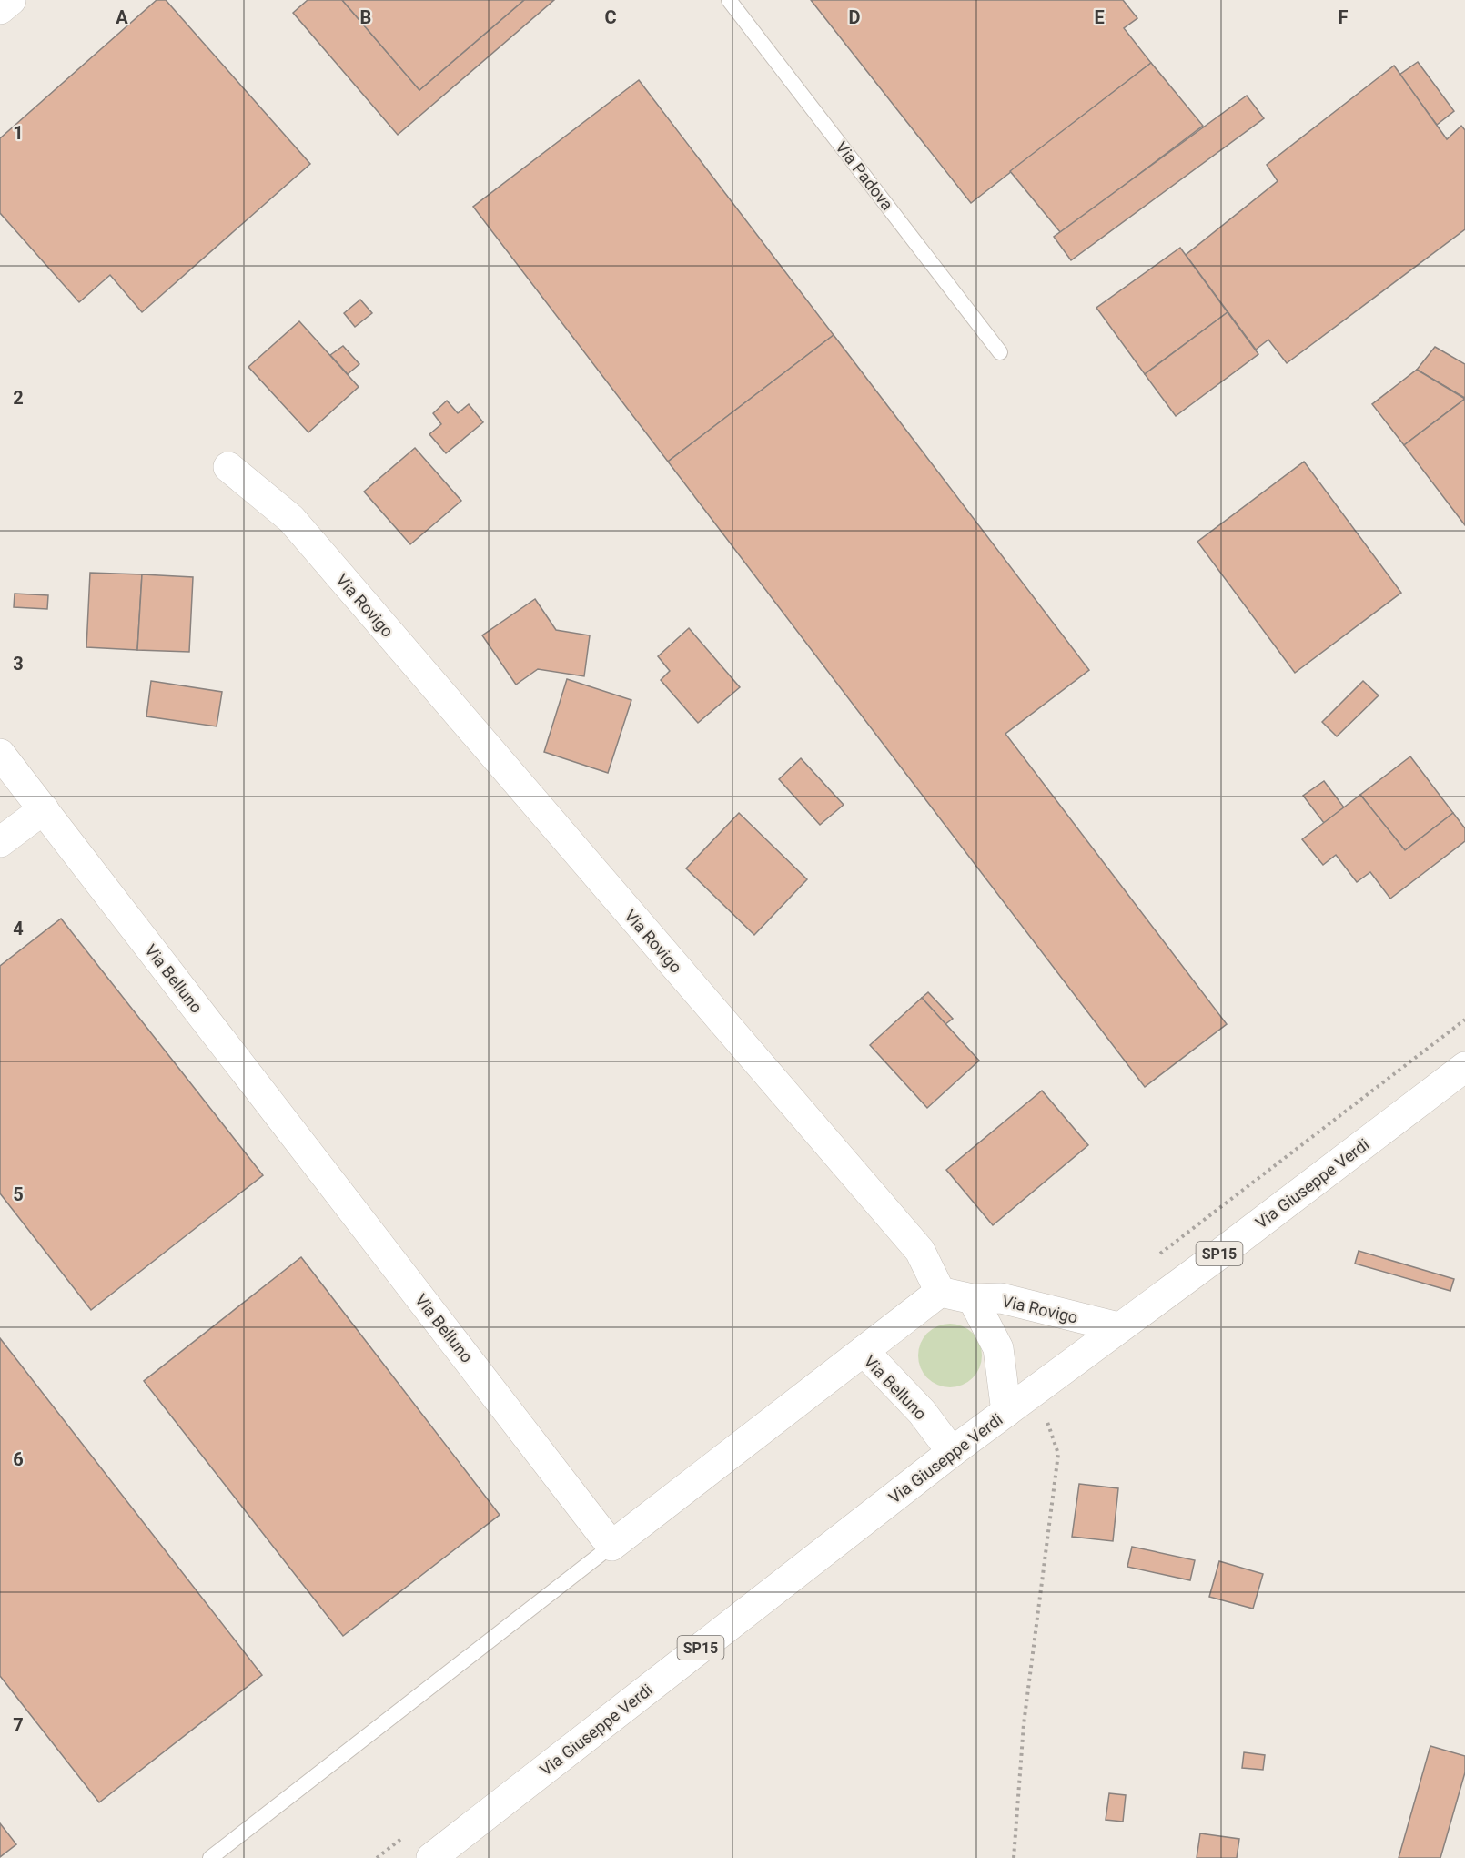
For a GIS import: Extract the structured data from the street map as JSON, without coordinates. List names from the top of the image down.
{
  "streets": {
    "street": [
      "Via Rovigo",
      "Via Belluno",
      "Via Giuseppe Verdi",
      "SP15"
    ],
    "lane": ["Via Padova"]
  },
  "crossings": [
    ["Via Rovigo", "Via Giuseppe Verdi"],
    ["Via Belluno", "Via Giuseppe Verdi"]
  ],
  "grid": {
    "columns": [
      "A",
      "B",
      "C",
      "D",
      "E",
      "F"
    ],
    "rows": [
      "1",
      "2",
      "3",
      "4",
      "5",
      "6",
      "7"
    ]
  }
}
